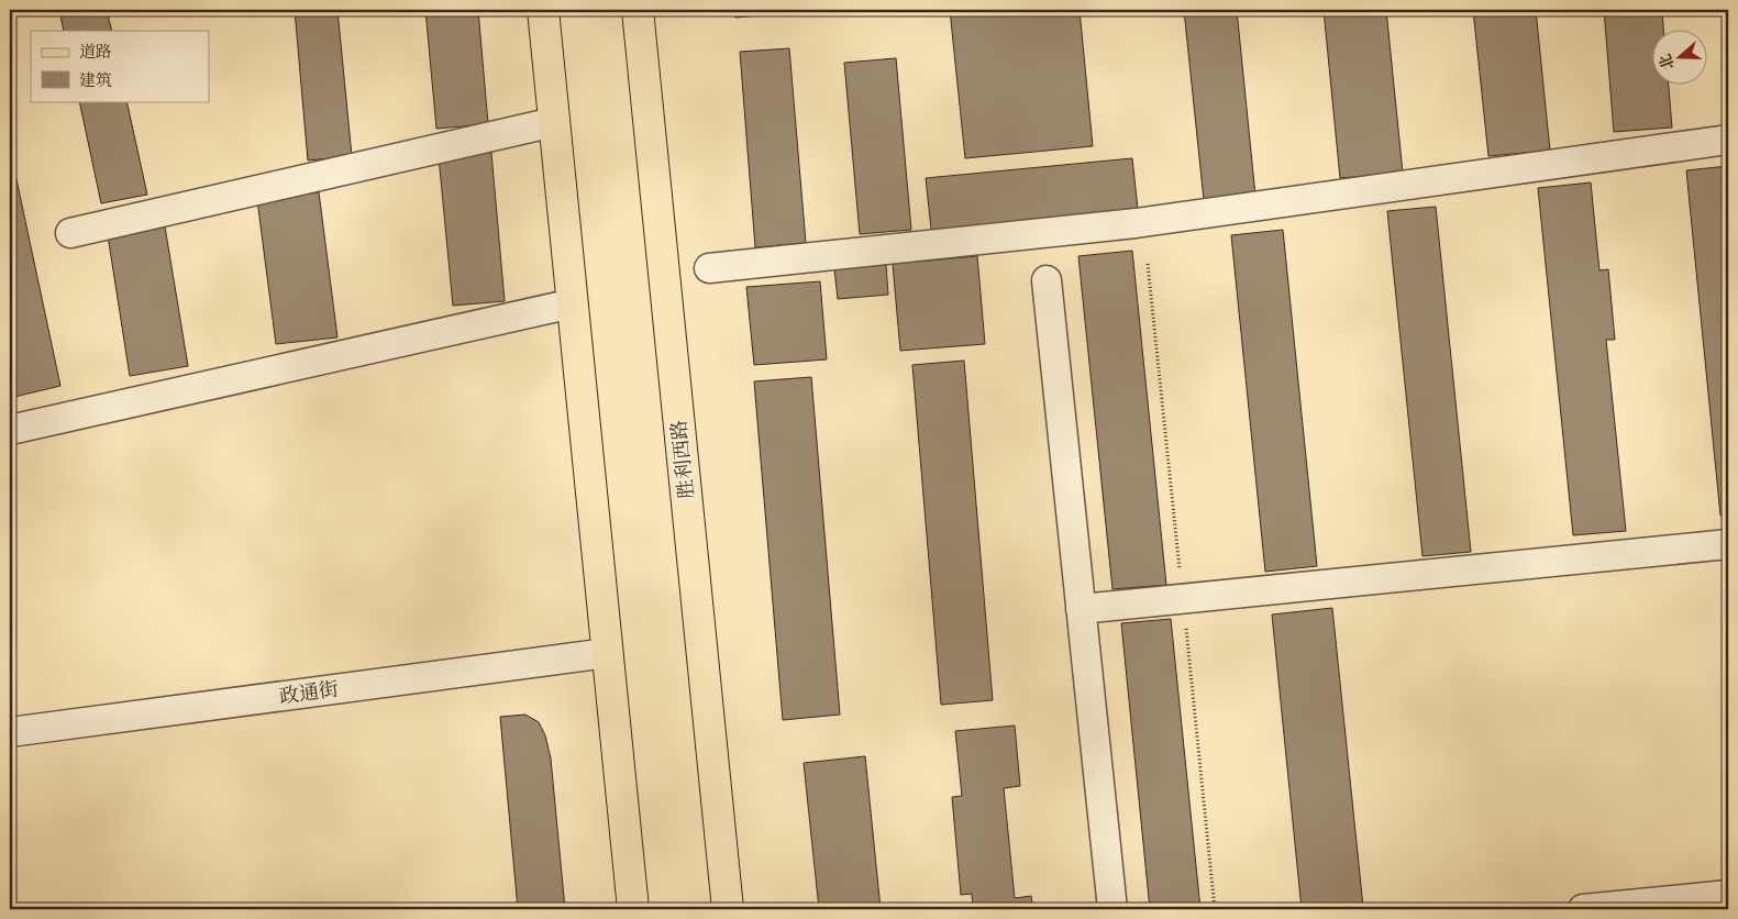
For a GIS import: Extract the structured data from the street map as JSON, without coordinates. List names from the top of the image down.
{
  "streets": {
    "main road": ["胜利西路"],
    "street": ["政通街"]
  },
  "legend": ["道路", "建筑"],
  "north": "left"
}
